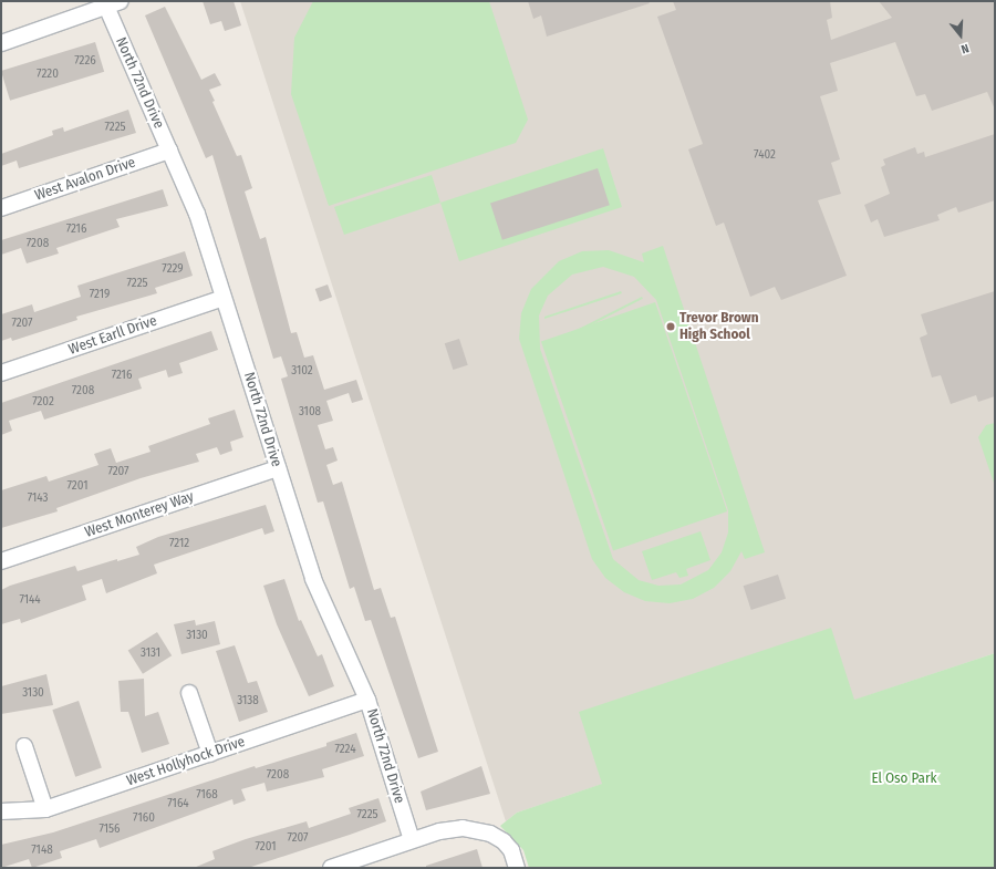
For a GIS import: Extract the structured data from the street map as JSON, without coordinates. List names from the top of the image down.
{
  "streets": {
    "street": [
      "North 72nd Drive",
      "West Avalon Drive",
      "West Earll Drive",
      "West Monterey Way",
      "West Hollyhock Drive"
    ]
  },
  "crossings": [
    ["North 72nd Drive", "West Avalon Drive"],
    ["North 72nd Drive", "West Earll Drive"],
    ["North 72nd Drive", "West Monterey Way"],
    ["North 72nd Drive", "West Hollyhock Drive"]
  ],
  "parks": ["El Oso Park"],
  "places": ["Trevor Brown High School"],
  "house_numbers": [
    "7226",
    "7220",
    "7225",
    "7402",
    "7216",
    "7208",
    "7229",
    "7225",
    "7219",
    "7207",
    "3102",
    "7216",
    "7208",
    "7202",
    "3108",
    "7207",
    "7201",
    "7143",
    "7212",
    "7144",
    "3130",
    "3131",
    "3130",
    "3138",
    "7224",
    "7208",
    "7168",
    "7164",
    "7225",
    "7160",
    "7156",
    "7207",
    "7201",
    "7148"
  ],
  "north": "bottom"
}
